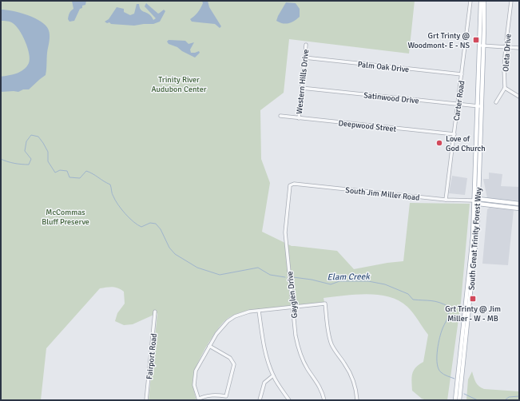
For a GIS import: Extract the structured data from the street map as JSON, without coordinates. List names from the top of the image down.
{
  "streets": {
    "main road": ["South Great Trinity Forest Way"],
    "street": [
      "Oleta Drive",
      "Palm Oak Drive",
      "Western Hills Drive",
      "Satinwood Drive",
      "Carter Road",
      "Deepwood Street",
      "South Jim Miller Road",
      "Gayglen Drive",
      "Fairport Road"
    ]
  },
  "crossings": [
    ["Palm Oak Drive", "Western Hills Drive"],
    ["Palm Oak Drive", "Carter Road"],
    ["Western Hills Drive", "Satinwood Drive"],
    ["Western Hills Drive", "Deepwood Street"],
    ["Satinwood Drive", "Carter Road"],
    ["Satinwood Drive", "South Great Trinity Forest Way"],
    ["Carter Road", "Deepwood Street"],
    ["Carter Road", "South Jim Miller Road"],
    ["South Jim Miller Road", "South Great Trinity Forest Way"],
    ["South Jim Miller Road", "Gayglen Drive"]
  ],
  "water": ["Elam Creek"],
  "parks": ["Trinity River Audubon Center", "McCommas Bluff Preserve"],
  "places": {
    "transit": ["Grt Trinty @ Woodmont- E - NS", "Grt Trinty @ Jim Miller - W - MB"],
    "other": ["Love of God Church"]
  }
}
